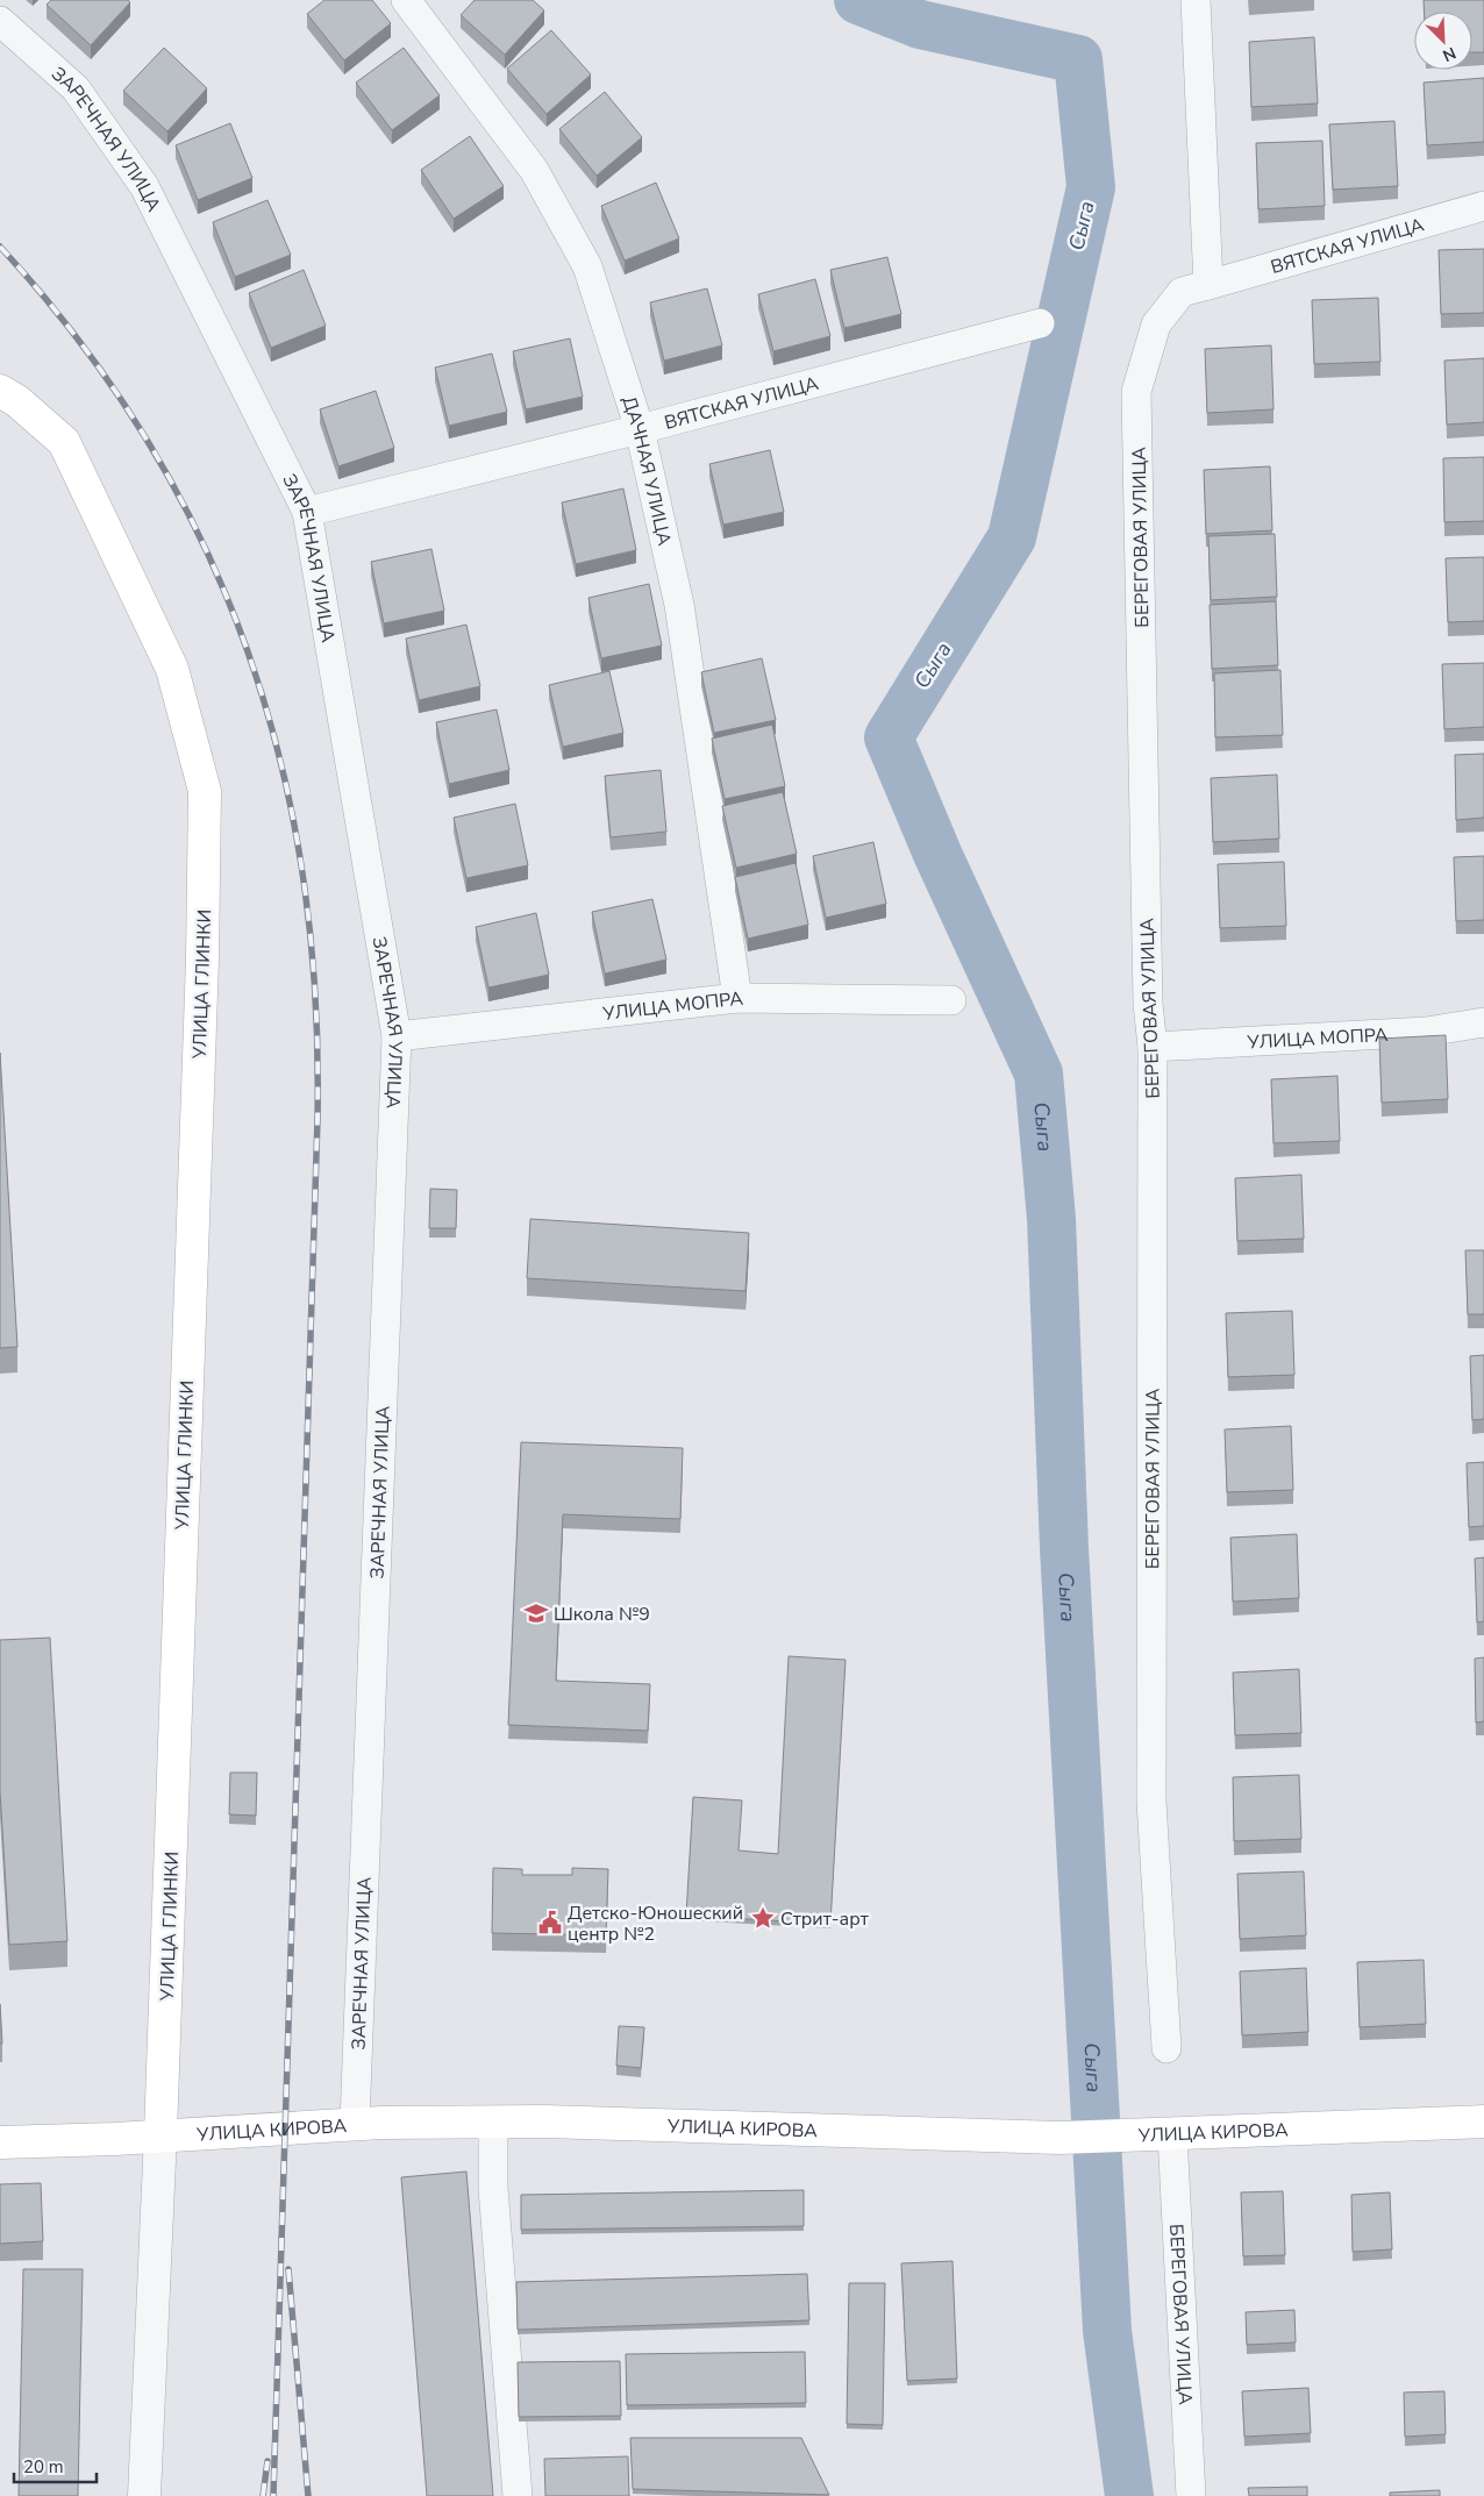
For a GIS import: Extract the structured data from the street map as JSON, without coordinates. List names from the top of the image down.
{
  "streets": {
    "main road": ["УЛИЦА ГЛИНКИ", "УЛИЦА КИРОВА"],
    "street": [
      "ЗАРЕЧНАЯ УЛИЦА",
      "ВЯТСКАЯ УЛИЦА",
      "ДАЧНАЯ УЛИЦА",
      "БЕРЕГОВАЯ УЛИЦА",
      "УЛИЦА МОПРА"
    ]
  },
  "crossings": [
    ["ЗАРЕЧНАЯ УЛИЦА", "ВЯТСКАЯ УЛИЦА"],
    ["ЗАРЕЧНАЯ УЛИЦА", "УЛИЦА МОПРА"],
    ["ЗАРЕЧНАЯ УЛИЦА", "УЛИЦА КИРОВА"],
    ["ВЯТСКАЯ УЛИЦА", "ДАЧНАЯ УЛИЦА"],
    ["ВЯТСКАЯ УЛИЦА", "БЕРЕГОВАЯ УЛИЦА"],
    ["ДАЧНАЯ УЛИЦА", "УЛИЦА МОПРА"],
    ["БЕРЕГОВАЯ УЛИЦА", "УЛИЦА МОПРА"],
    ["БЕРЕГОВАЯ УЛИЦА", "УЛИЦА КИРОВА"],
    ["УЛИЦА ГЛИНКИ", "УЛИЦА КИРОВА"]
  ],
  "water": ["Сыга"],
  "places": {
    "school or university": ["Школа №9"],
    "place": ["Стрит-арт"],
    "public building": ["Детско-Юношеский центр №2"]
  },
  "scale_bar": "20 m",
  "north": "bottom right"
}
